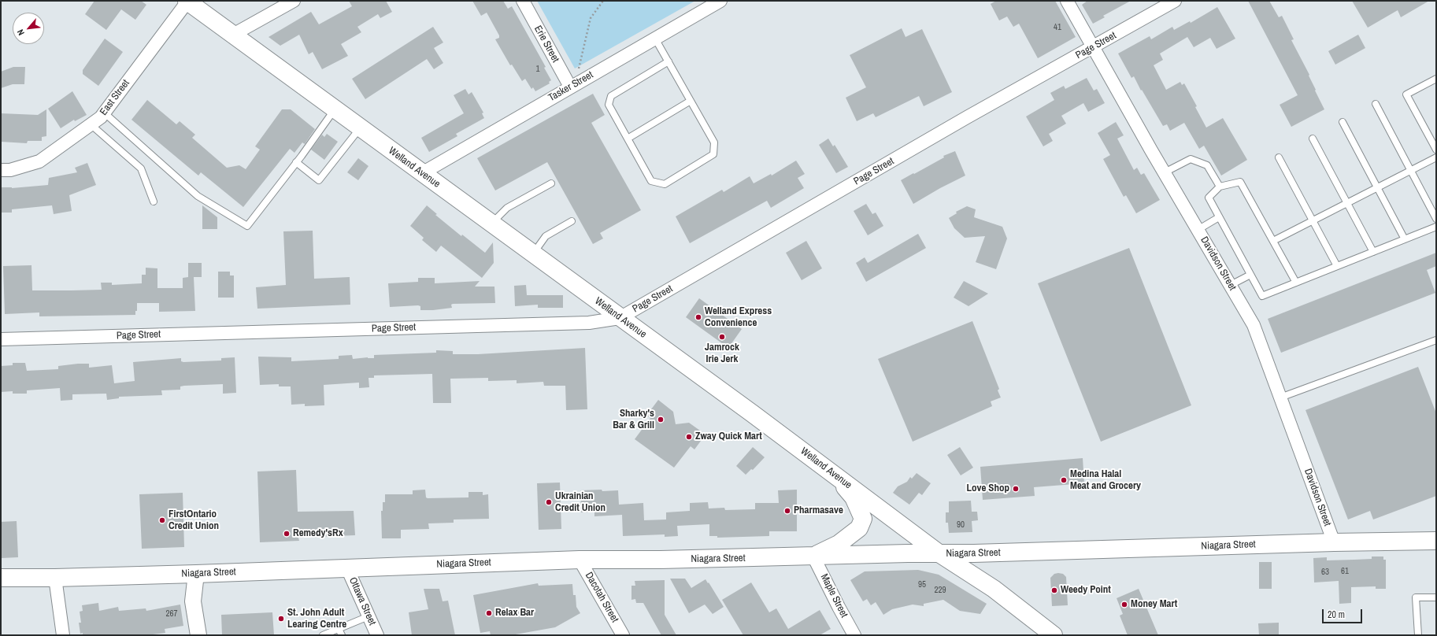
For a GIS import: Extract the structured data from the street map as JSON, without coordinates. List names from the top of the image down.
{
  "streets": {
    "main road": ["Welland Avenue", "Niagara Street"],
    "street": [
      "Erie Street",
      "Page Street",
      "Tasker Street",
      "East Street",
      "Davidson Street",
      "Maple Street",
      "Dacotah Street",
      "Ottawa Street"
    ]
  },
  "crossings": [
    ["Erie Street", "Tasker Street"],
    ["Page Street", "Welland Avenue"],
    ["Page Street", "Davidson Street"],
    ["Tasker Street", "Welland Avenue"],
    ["East Street", "Welland Avenue"],
    ["Welland Avenue", "Niagara Street"],
    ["Davidson Street", "Niagara Street"],
    ["Niagara Street", "Maple Street"],
    ["Niagara Street", "Dacotah Street"],
    ["Niagara Street", "Ottawa Street"]
  ],
  "places": [
    "Welland Express Convenience",
    "Jamrock Irie Jerk",
    "Sharky's Bar & Grill",
    "Zway Quick Mart",
    "Medina Halal Meat and Grocery",
    "Love Shop",
    "Ukrainian Credit Union",
    "Pharmasave",
    "FirstOntario Credit Union",
    "Remedy'sRx",
    "Weedy Point",
    "Money Mart",
    "Relax Bar",
    "St. John Adult Learing Centre"
  ],
  "house_numbers": [
    "41",
    "1",
    "90",
    "61",
    "63",
    "95",
    "229",
    "267"
  ],
  "scale_bar": "20 m",
  "north": "bottom left"
}
